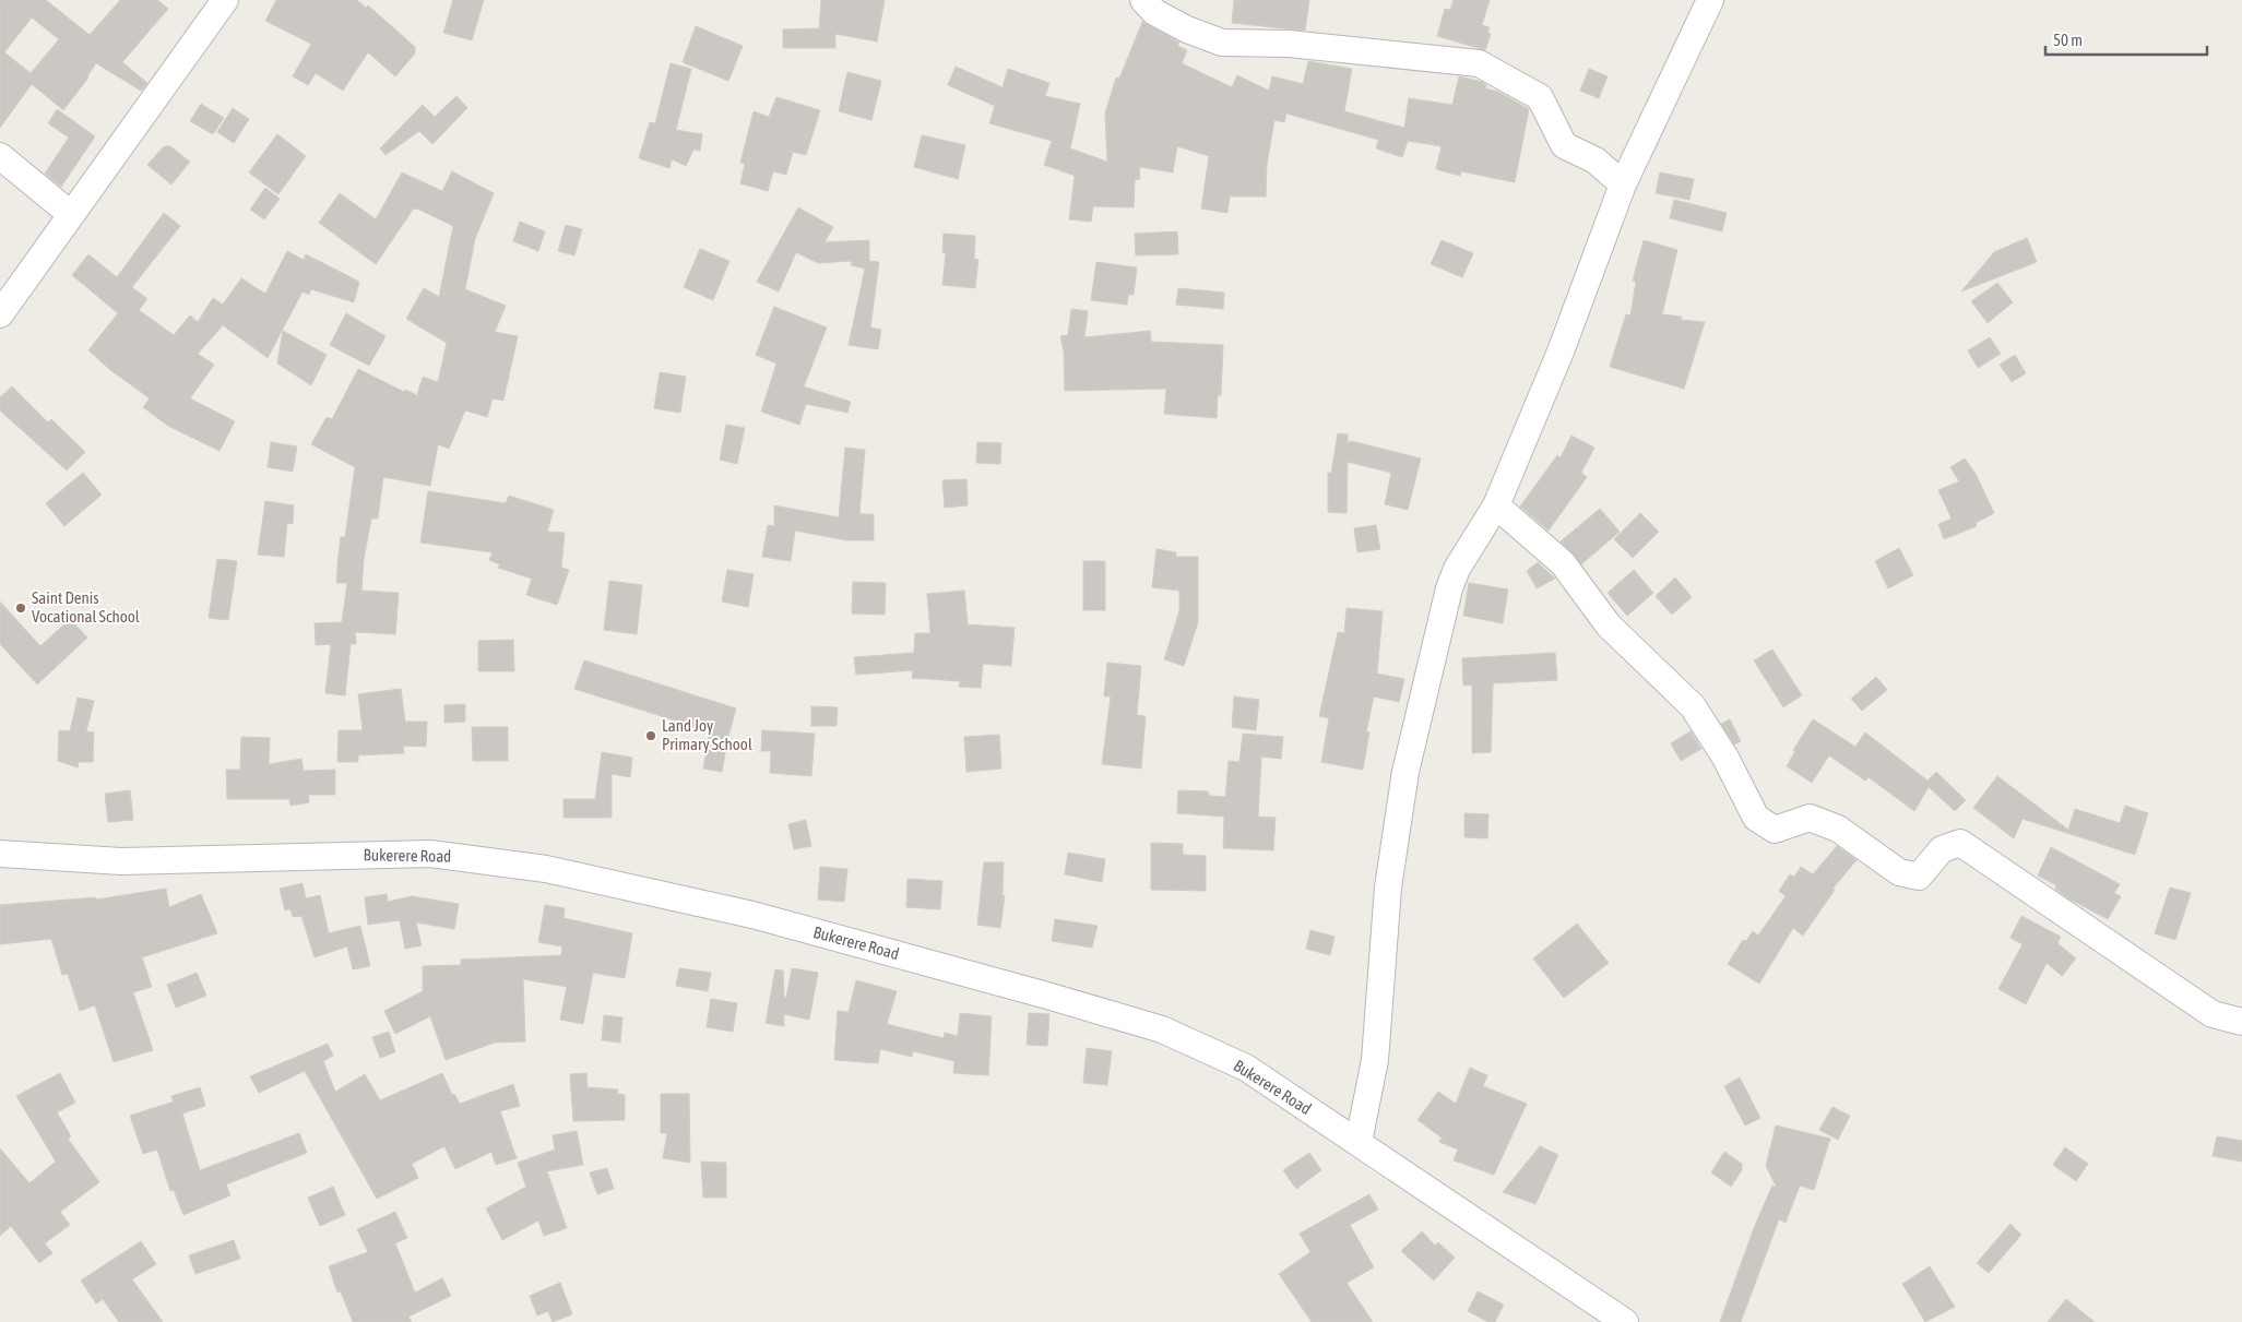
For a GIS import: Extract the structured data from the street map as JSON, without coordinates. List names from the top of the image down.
{
  "streets": {
    "street": ["Bukerere Road"]
  },
  "places": ["Saint Denis Vocational School", "Land Joy Primary School"],
  "scale_bar": "50 m"
}
